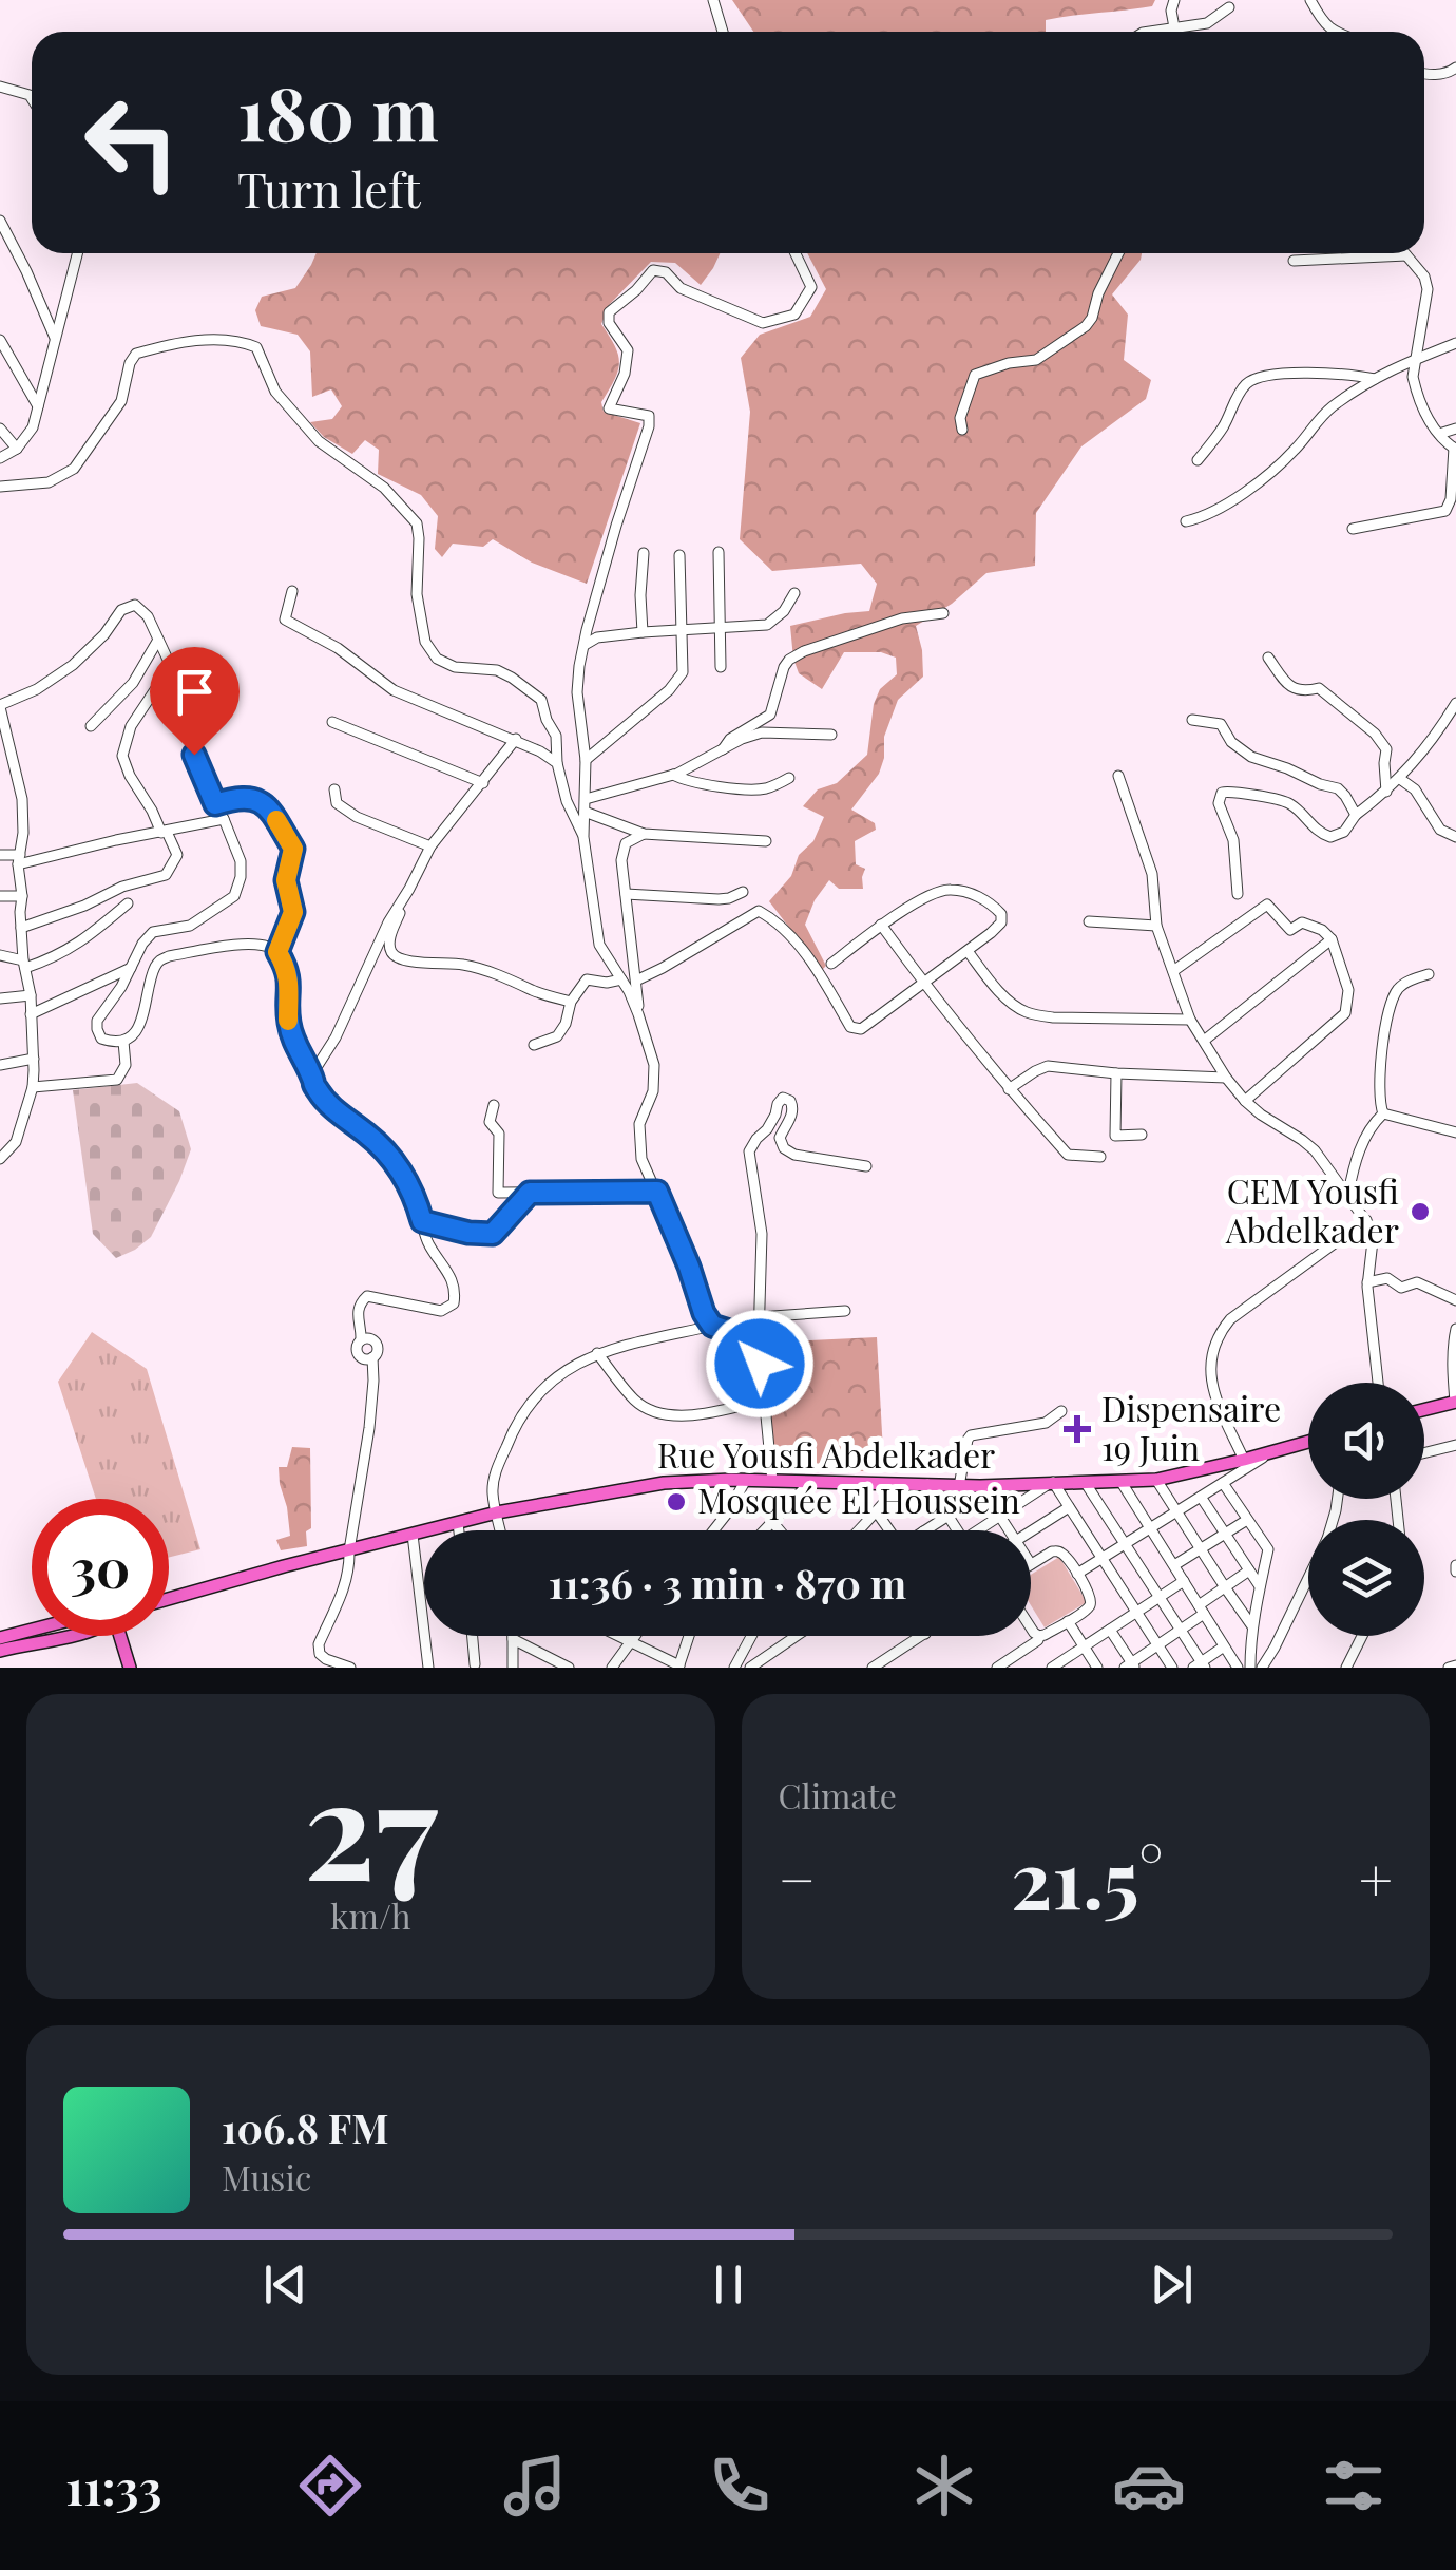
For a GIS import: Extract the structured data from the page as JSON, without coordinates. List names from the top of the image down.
{
  "streets": {
    "main road": ["Rue Yousfi Abdelkader"]
  },
  "places": {
    "other": ["CEM Yousfi Abdelkader", "Mosquée El Houssein"],
    "health": ["Dispensaire 19 Juin"]
  },
  "page": {
    "turn": ["180 m", "Turn left"],
    "limit": "30",
    "trip": "11:36 · 3 min · 870 m",
    "tile": [
      ["27", "km/h"],
      "Climate"
    ],
    "heat": ["−", "21.5°", "+"],
    "song": ["106.8 FM", "Music"],
    "tabs": "11:33"
  }
}
